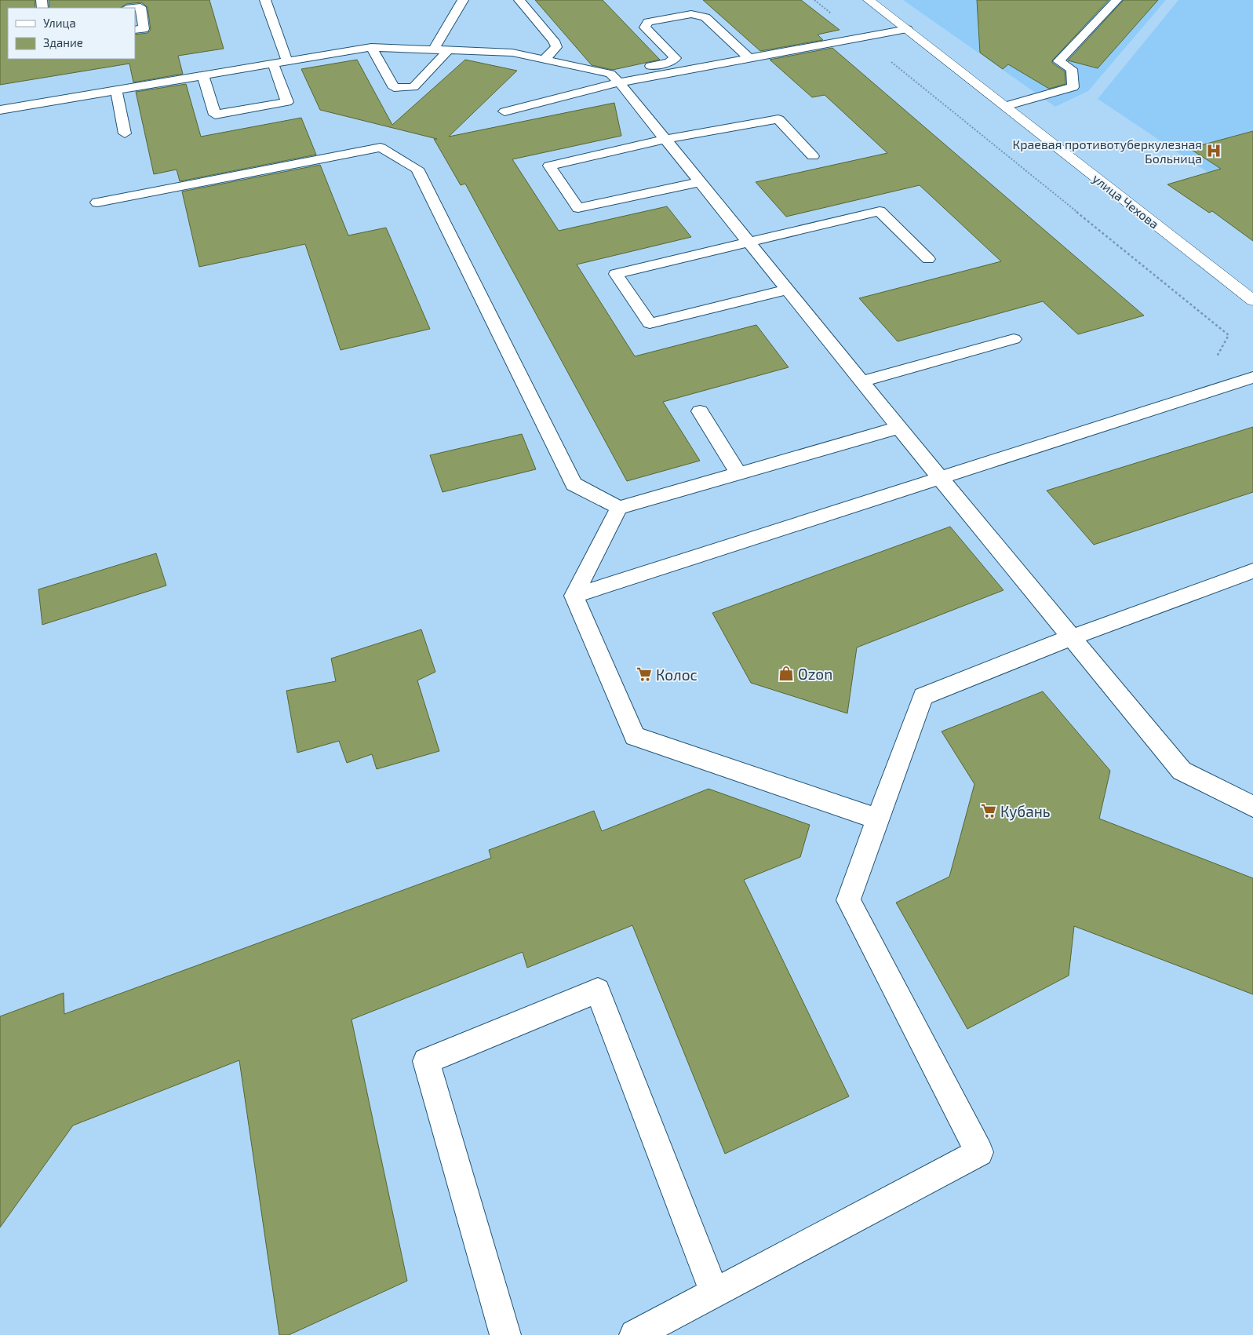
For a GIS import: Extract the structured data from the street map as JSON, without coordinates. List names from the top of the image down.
{
  "streets": {
    "street": ["улица Чехова"]
  },
  "places": {
    "hospital": ["Краевая противотуберкулезная Больница"],
    "shop": ["Ozon"],
    "supermarket": ["Колос", "Кубань"]
  },
  "legend": ["Улица", "Здание"]
}
